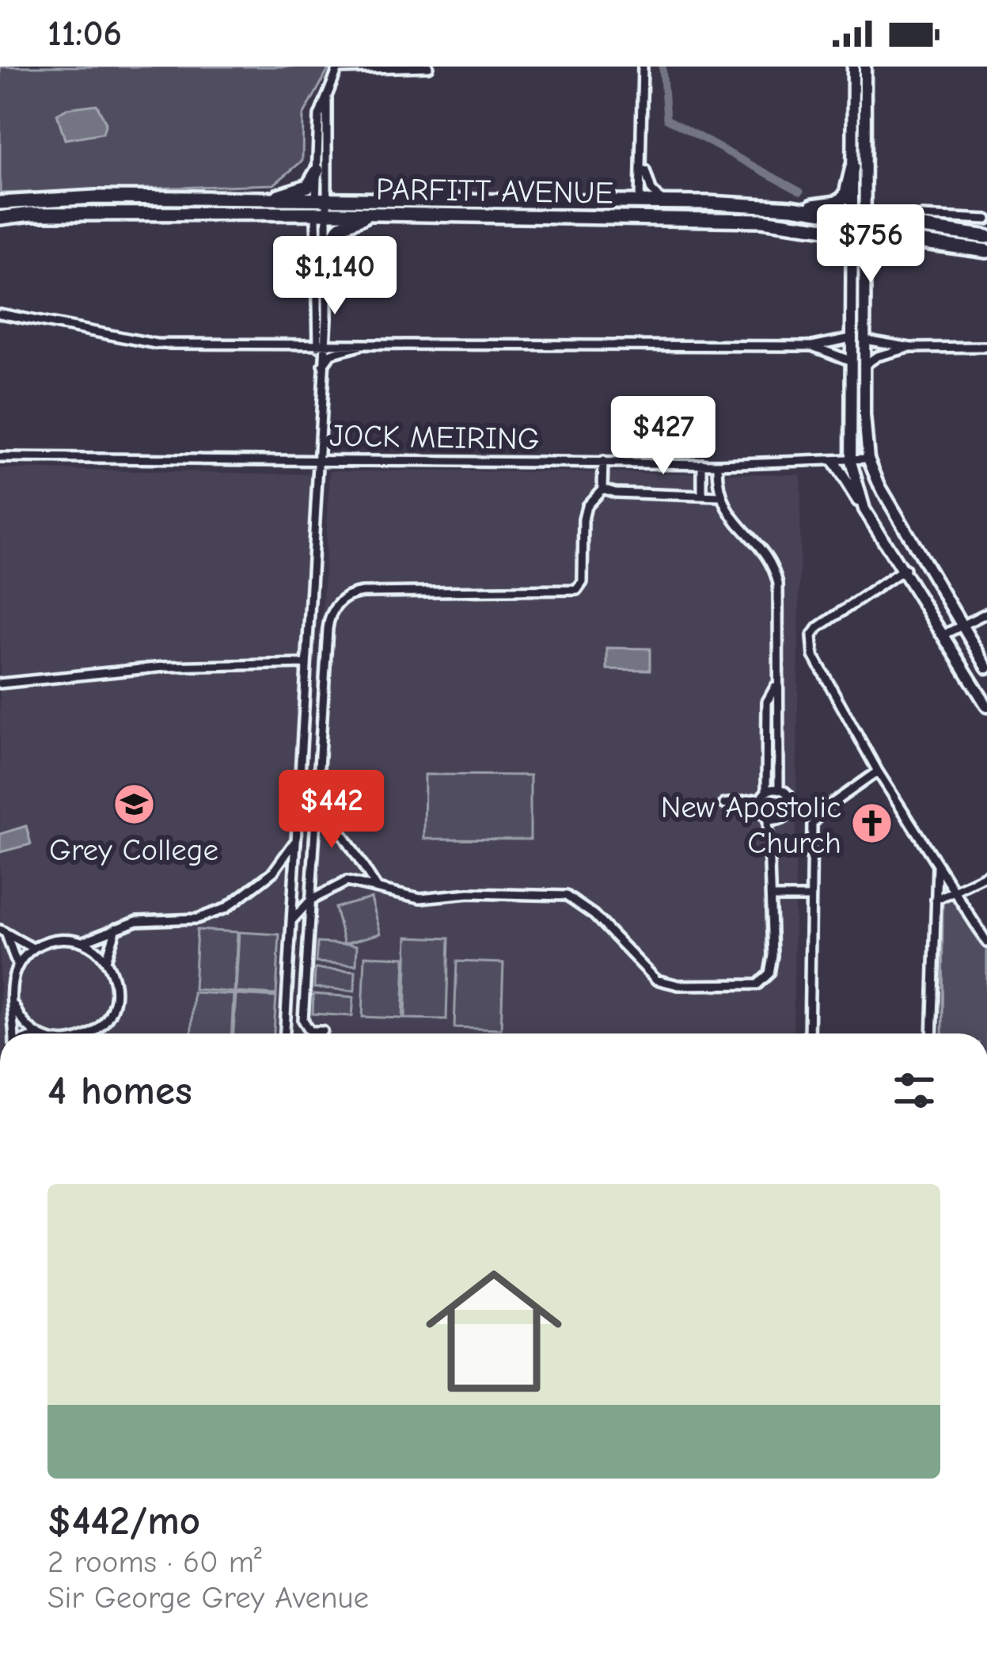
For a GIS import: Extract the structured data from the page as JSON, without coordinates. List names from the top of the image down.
{
  "streets": {
    "highway": ["PARFITT AVENUE"],
    "street": ["JOCK MEIRING"]
  },
  "places": {
    "school or university": ["Grey College"],
    "church": ["New Apostolic Church"]
  },
  "page": {
    "status": "11:06",
    "price": [
      "$756",
      "$1,140",
      "$427",
      "$442"
    ],
    "heading": "4 homes",
    "list": [
      {
        "name": "$442/mo",
        "note": "2 rooms · 60 m² · Sir George Grey Avenue"
      }
    ]
  }
}
